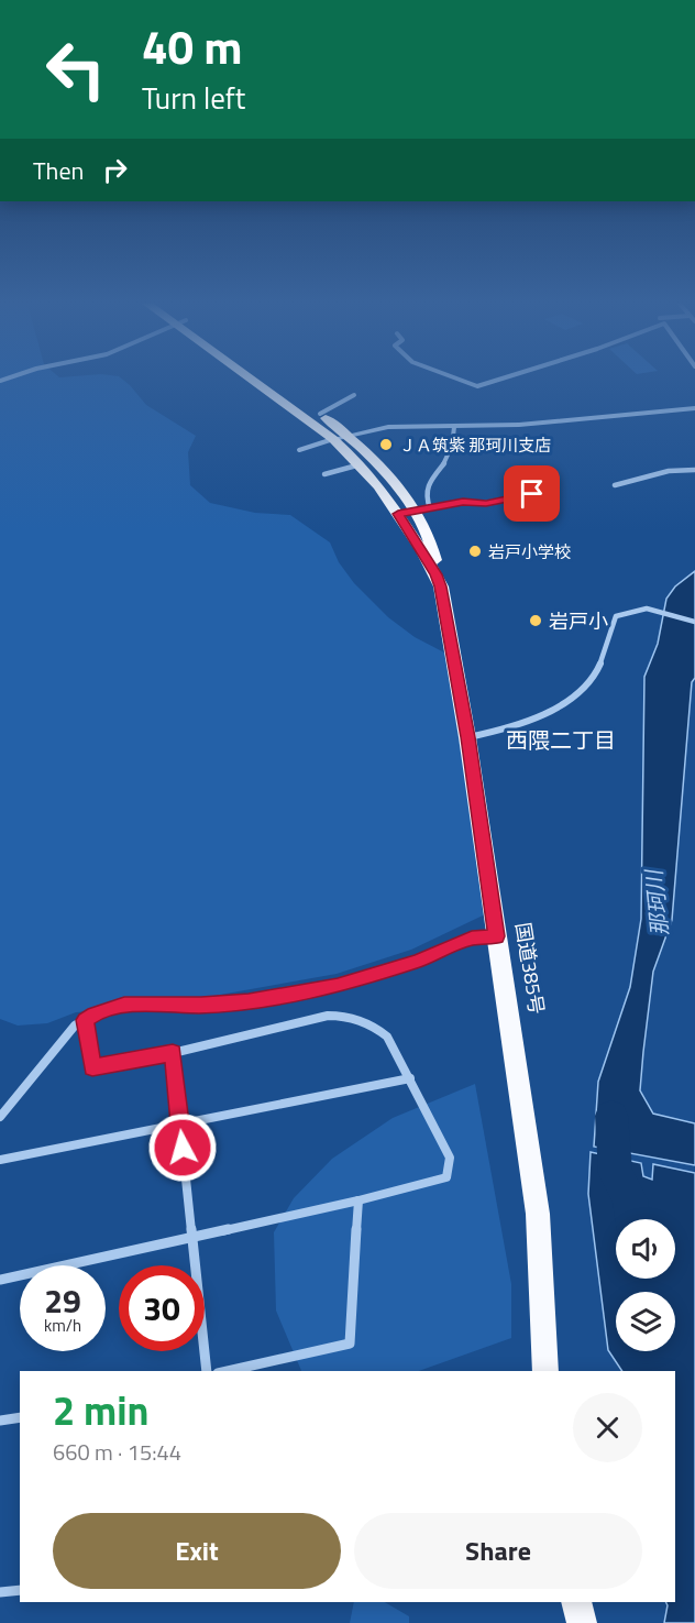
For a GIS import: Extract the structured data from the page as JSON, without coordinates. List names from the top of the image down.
{
  "streets": {
    "highway": ["国道385号"]
  },
  "districts": ["西隈二丁目"],
  "water": ["那珂川"],
  "places": ["ＪＡ筑紫 那珂川支店", "岩戸小学校", "岩戸小"],
  "page": {
    "turn": ["40 m", "Turn left"],
    "then": "Then",
    "speed": "29 km/h",
    "limit": "30",
    "heading": ["2 min", "660 m · 15:44"],
    "buttons": ["Exit", "Share"]
  }
}
